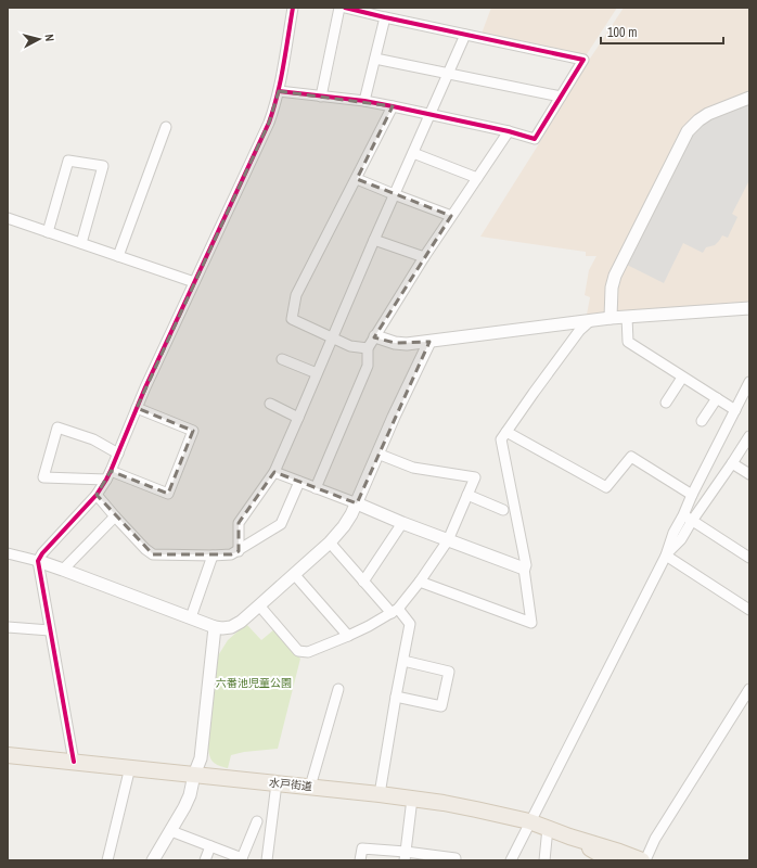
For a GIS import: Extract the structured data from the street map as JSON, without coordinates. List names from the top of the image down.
{
  "streets": {
    "main road": ["水戸街道"]
  },
  "parks": ["六番池児童公園"],
  "scale_bar": "100 m",
  "north": "right"
}
